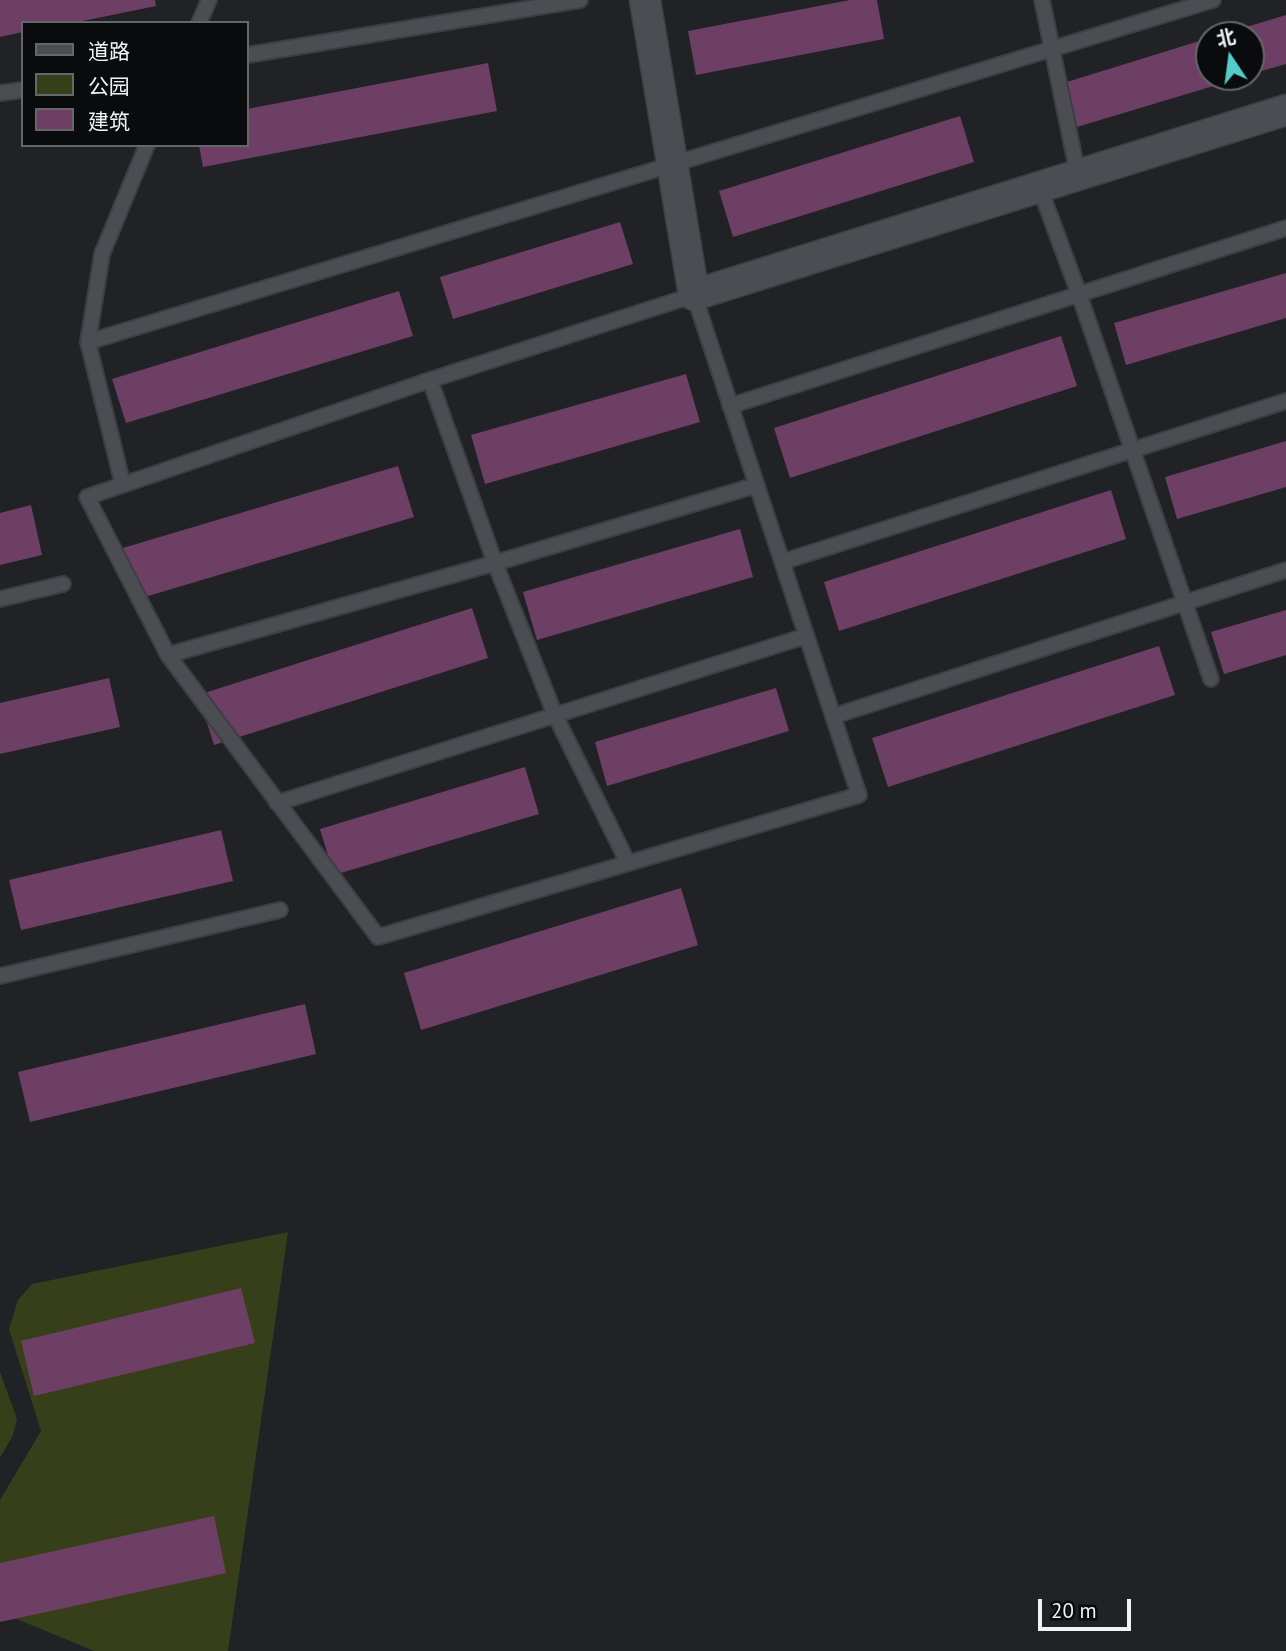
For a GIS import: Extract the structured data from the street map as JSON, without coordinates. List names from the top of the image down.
{
  "legend": ["道路", "公园", "建筑"],
  "scale_bar": "20 m",
  "north": "top"
}
